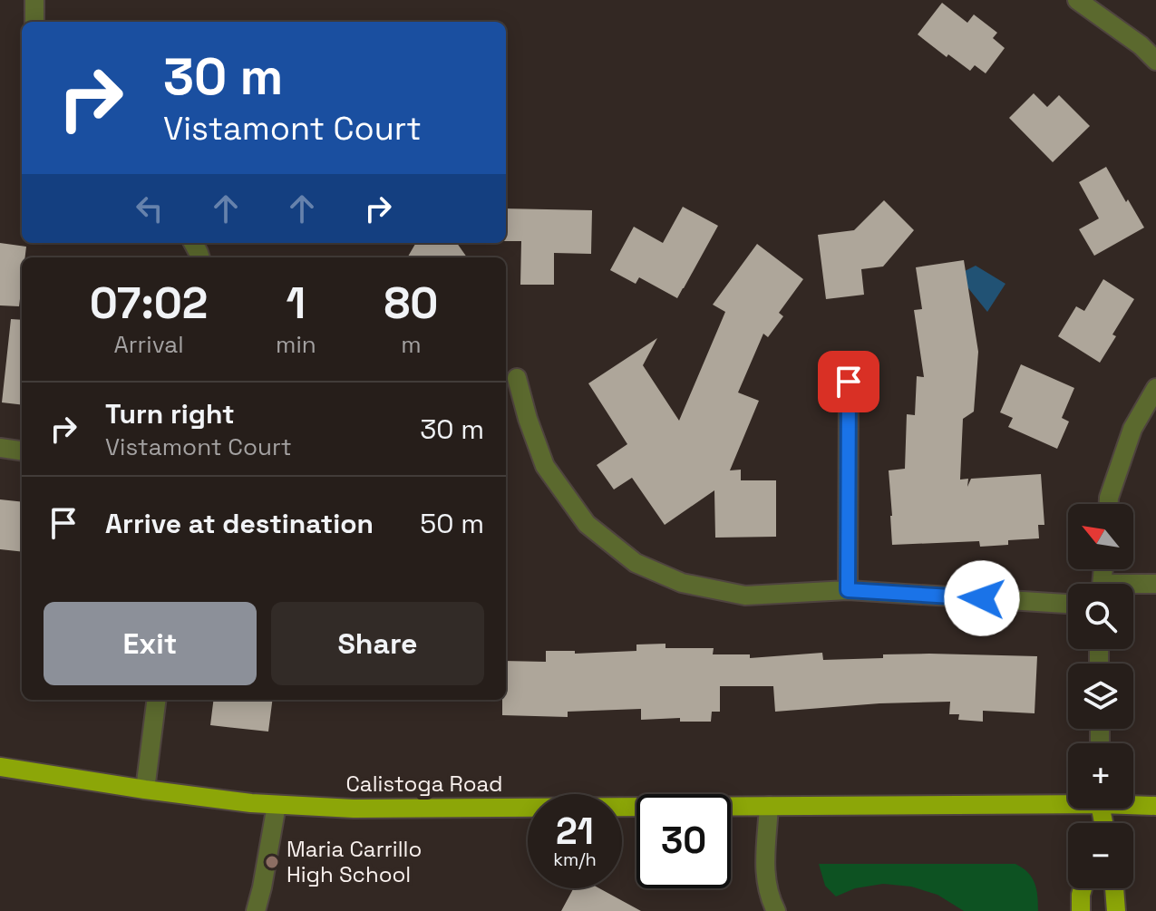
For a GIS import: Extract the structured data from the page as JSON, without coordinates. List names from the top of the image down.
{
  "streets": {
    "main road": ["Calistoga Road"]
  },
  "places": ["Maria Carrillo High School"],
  "north": "top left",
  "page": {
    "turn": ["30 m", "Vistamont Court"],
    "eta": [
      "07:02",
      "Arrival",
      "1",
      "min",
      "80",
      "m"
    ],
    "list": [
      {
        "name": "Turn right",
        "note": "Vistamont Court",
        "value": "30 m"
      },
      {
        "name": "Arrive at destination",
        "value": "50 m"
      }
    ],
    "map_buttons": ["+", "−"],
    "buttons": ["Exit", "Share"],
    "speed": "21 km/h",
    "limit": "30"
  }
}
